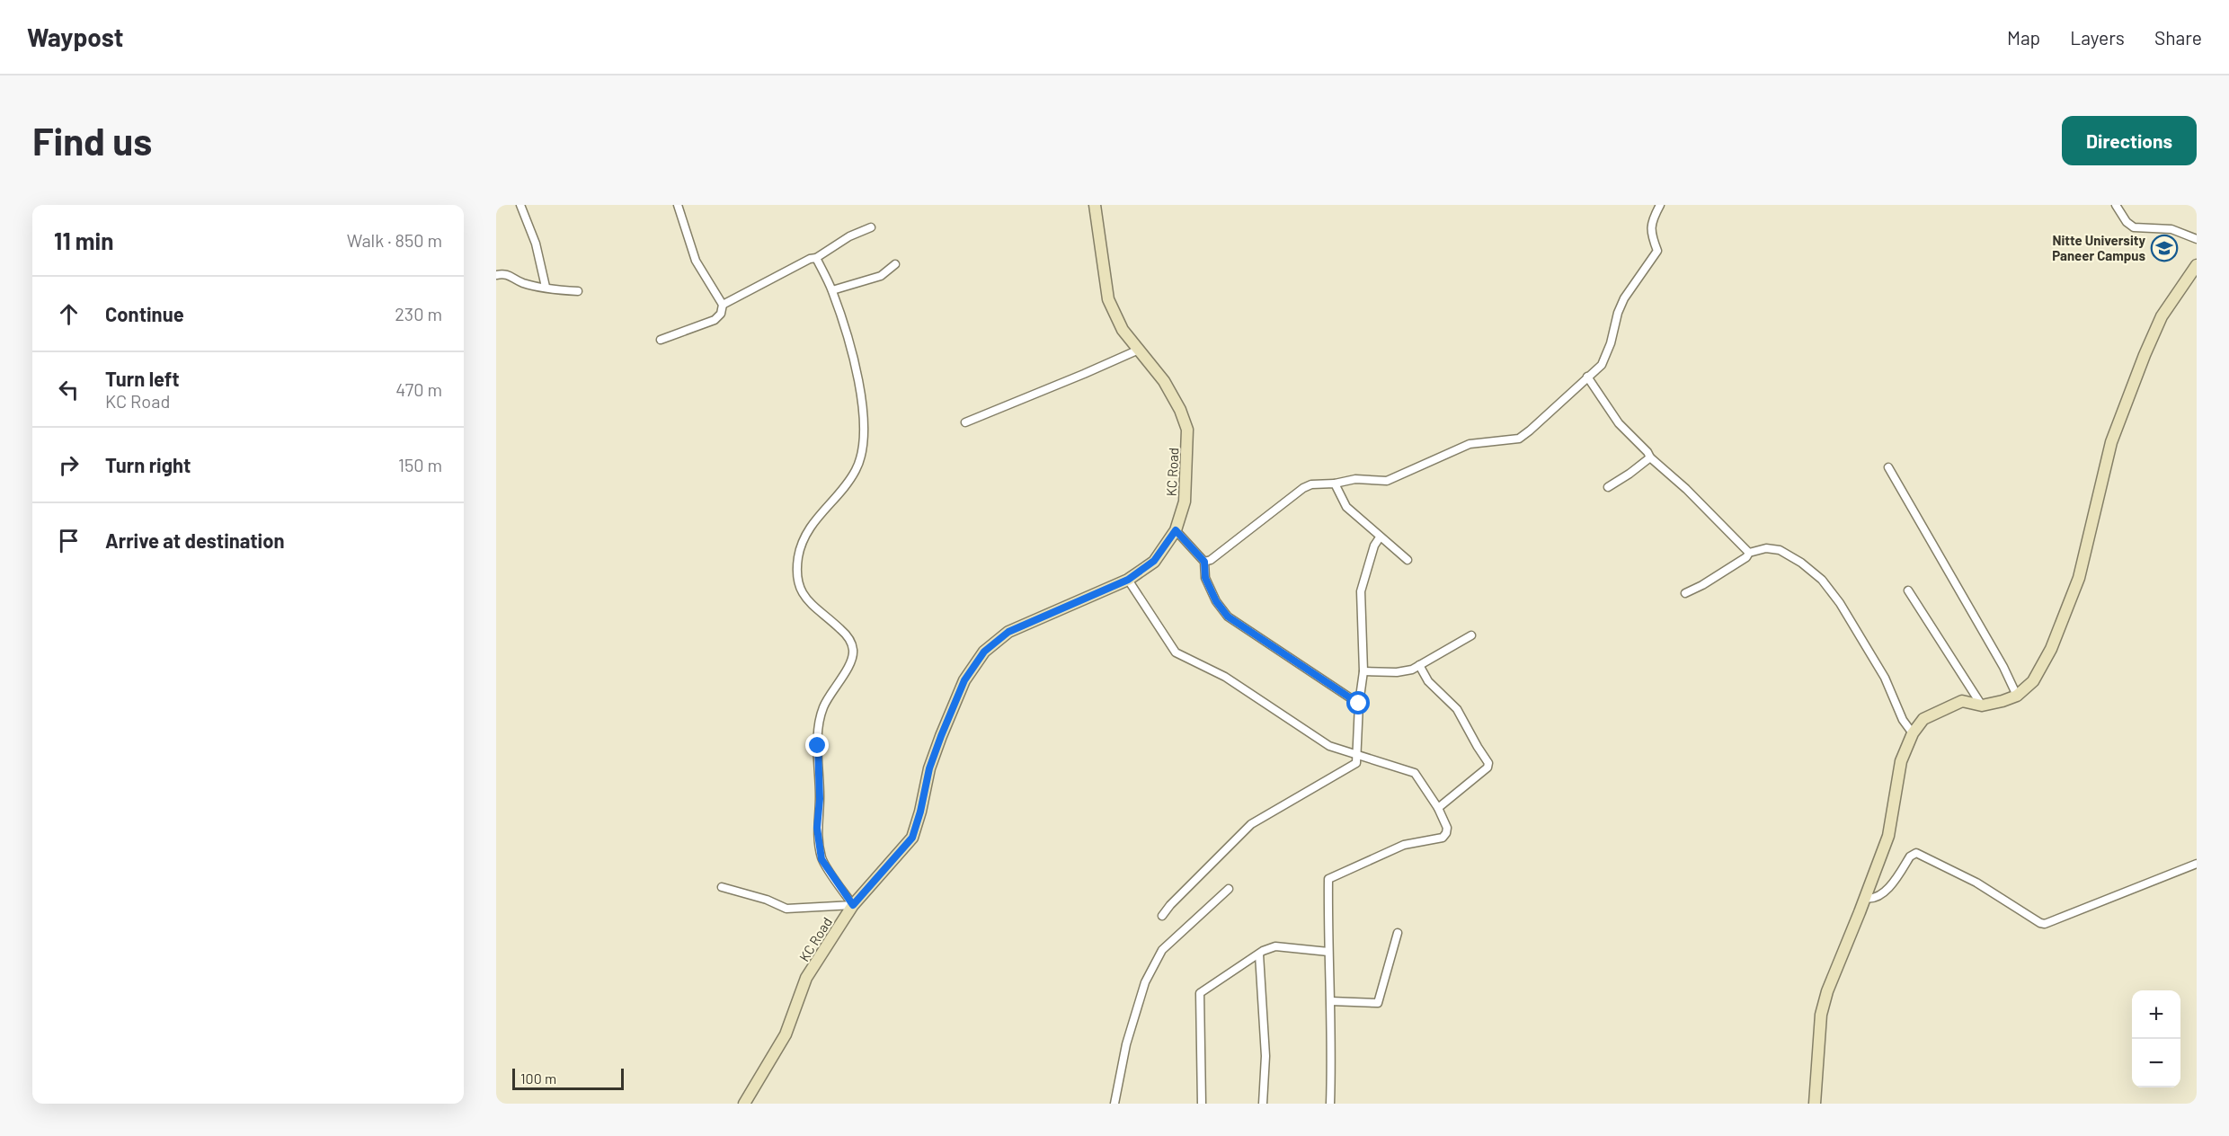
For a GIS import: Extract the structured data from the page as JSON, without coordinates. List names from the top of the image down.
{
  "streets": {
    "main road": ["KC Road"]
  },
  "places": {
    "school or university": ["Nitte University Paneer Campus"]
  },
  "scale_bar": "100 m",
  "page": {
    "header": "Waypost",
    "nav": ["Map", "Layers", "Share"],
    "buttons": "Directions",
    "title": "Find us",
    "heading": ["11 min", "Walk · 850 m"],
    "list": [
      ["Continue", "230 m"],
      ["Turn left", "KC Road", "470 m"],
      ["Turn right", "150 m"],
      "Arrive at destination"
    ],
    "map_buttons": ["+", "−"],
    "scale": "100 m"
  }
}
